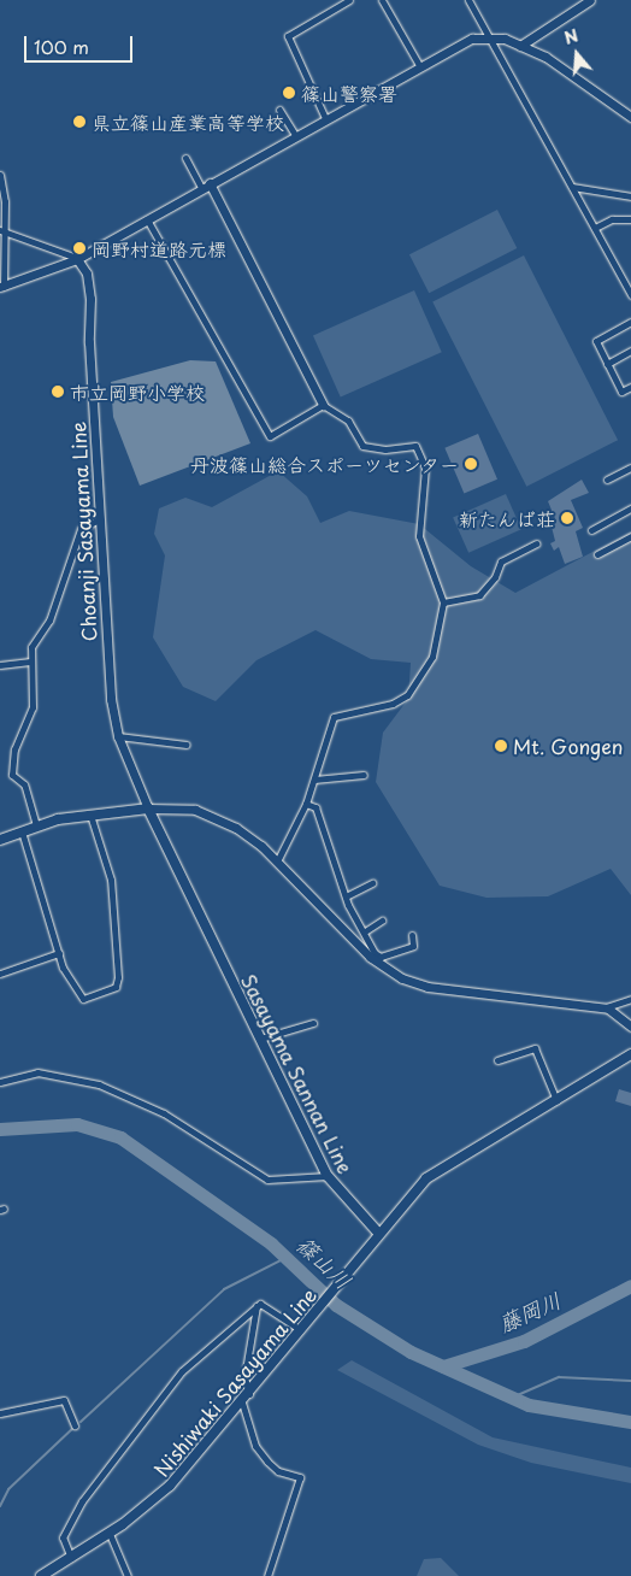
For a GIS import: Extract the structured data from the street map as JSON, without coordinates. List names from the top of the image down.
{
  "streets": {
    "main road": ["Choanji Sasayama Line", "Sasayama Sannan Line", "Nishiwaki Sasayama Line"]
  },
  "crossings": [
    ["Choanji Sasayama Line", "Sasayama Sannan Line"],
    ["Sasayama Sannan Line", "Nishiwaki Sasayama Line"]
  ],
  "water": ["篠山川", "藤岡川"],
  "places": [
    "篠山警察署",
    "県立篠山産業高等学校",
    "岡野村道路元標",
    "市立岡野小学校",
    "丹波篠山総合スポーツセンター",
    "新たんば荘",
    "Mt. Gongen"
  ],
  "scale_bar": "100 m",
  "north": "top"
}
